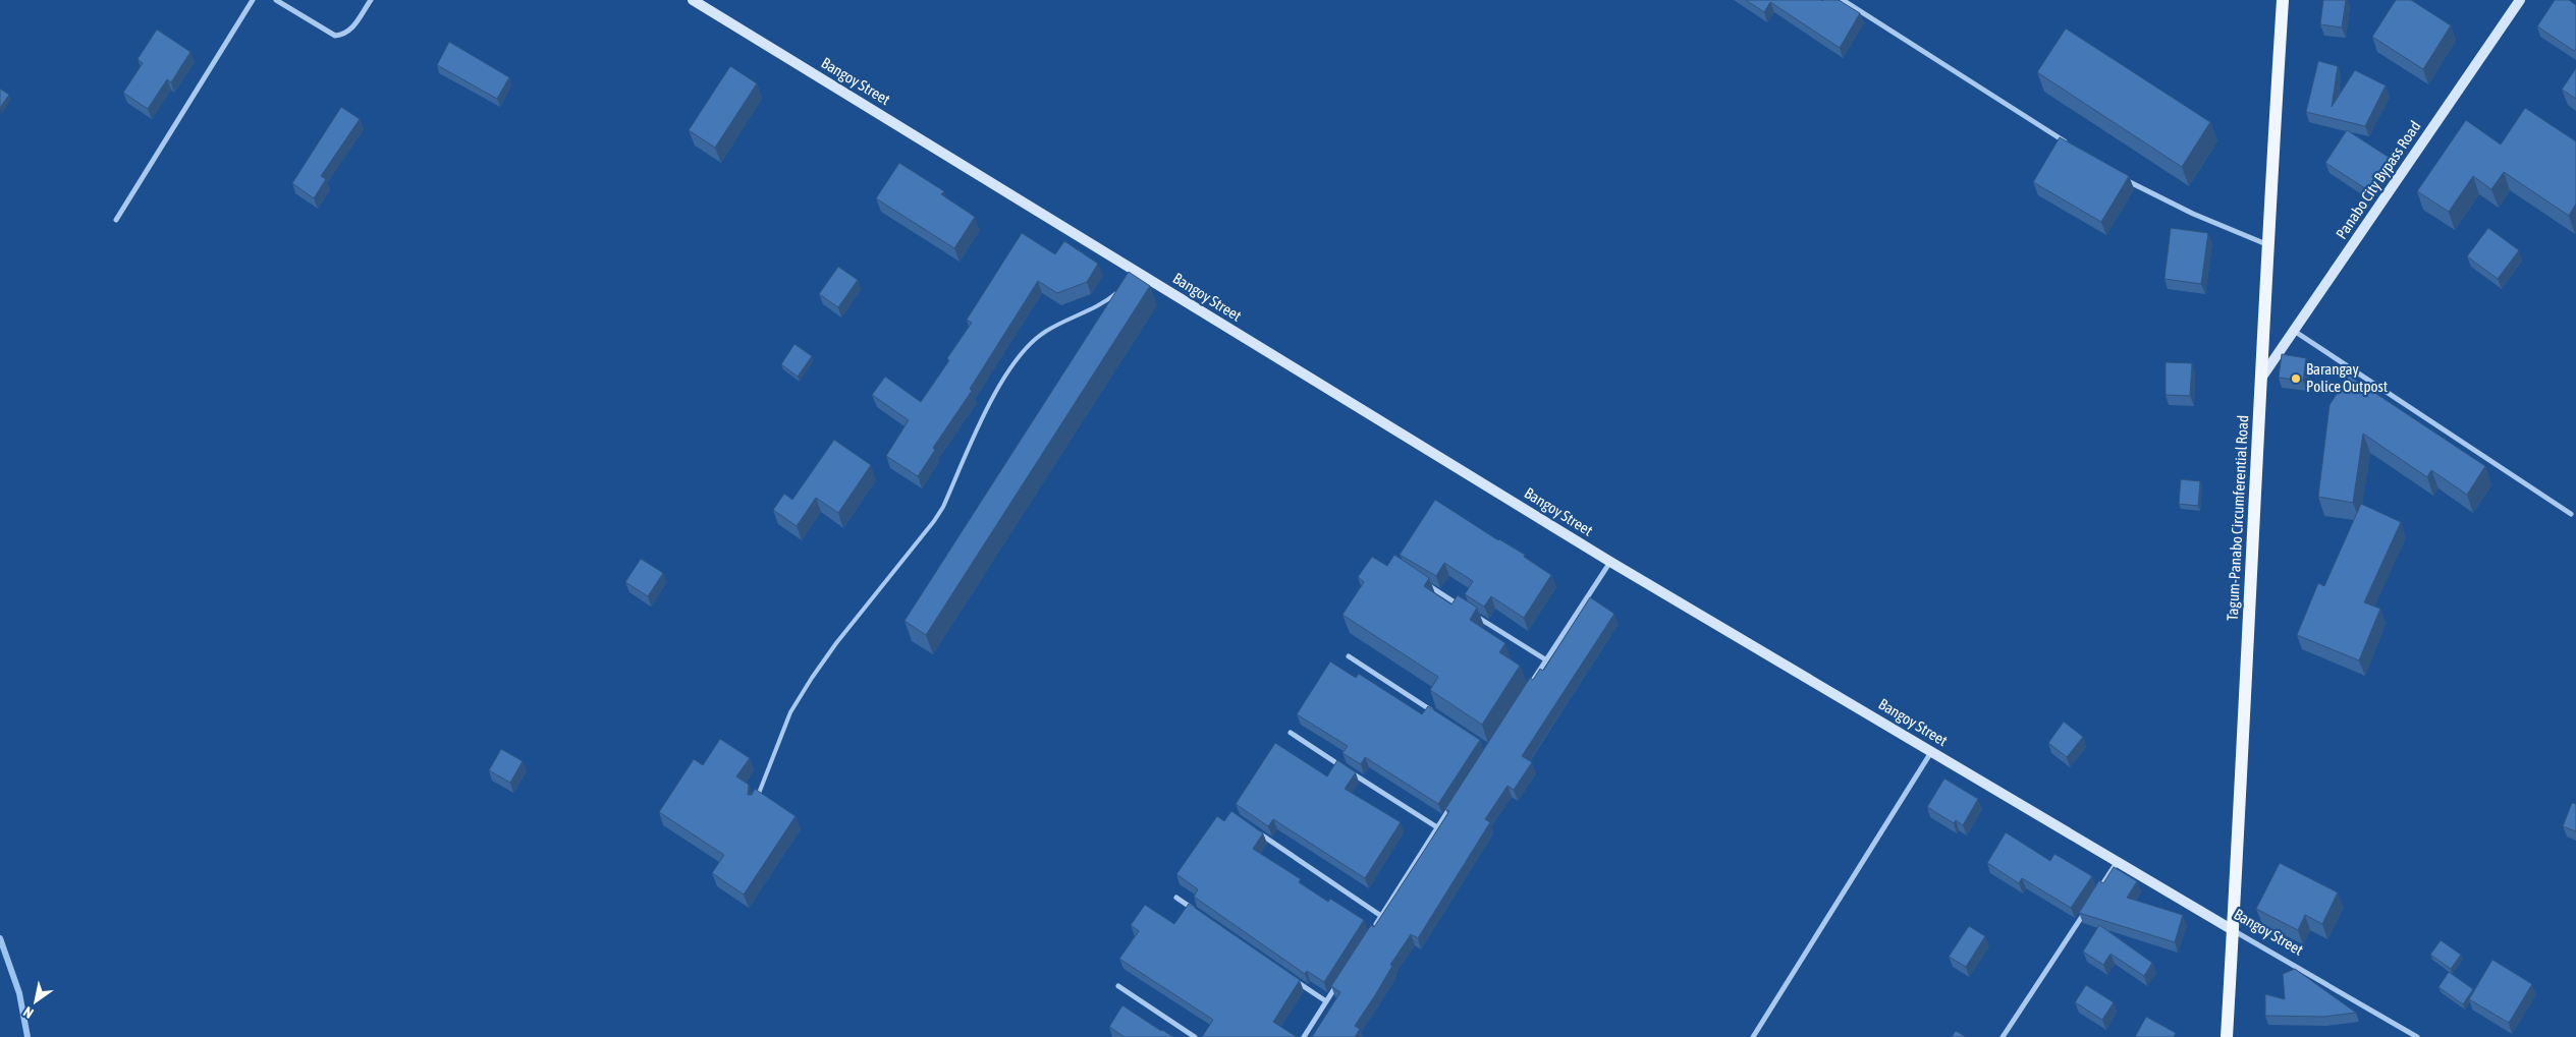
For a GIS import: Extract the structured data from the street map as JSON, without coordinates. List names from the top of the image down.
{
  "streets": {
    "main road": ["Bangoy Street", "Panabo City Bypass Road", "Tagum-Panabo Circumferential Road"]
  },
  "crossings": [
    ["Bangoy Street", "Tagum-Panabo Circumferential Road"],
    ["Panabo City Bypass Road", "Tagum-Panabo Circumferential Road"]
  ],
  "places": ["Barangay Police Outpost"],
  "north": "bottom left"
}
